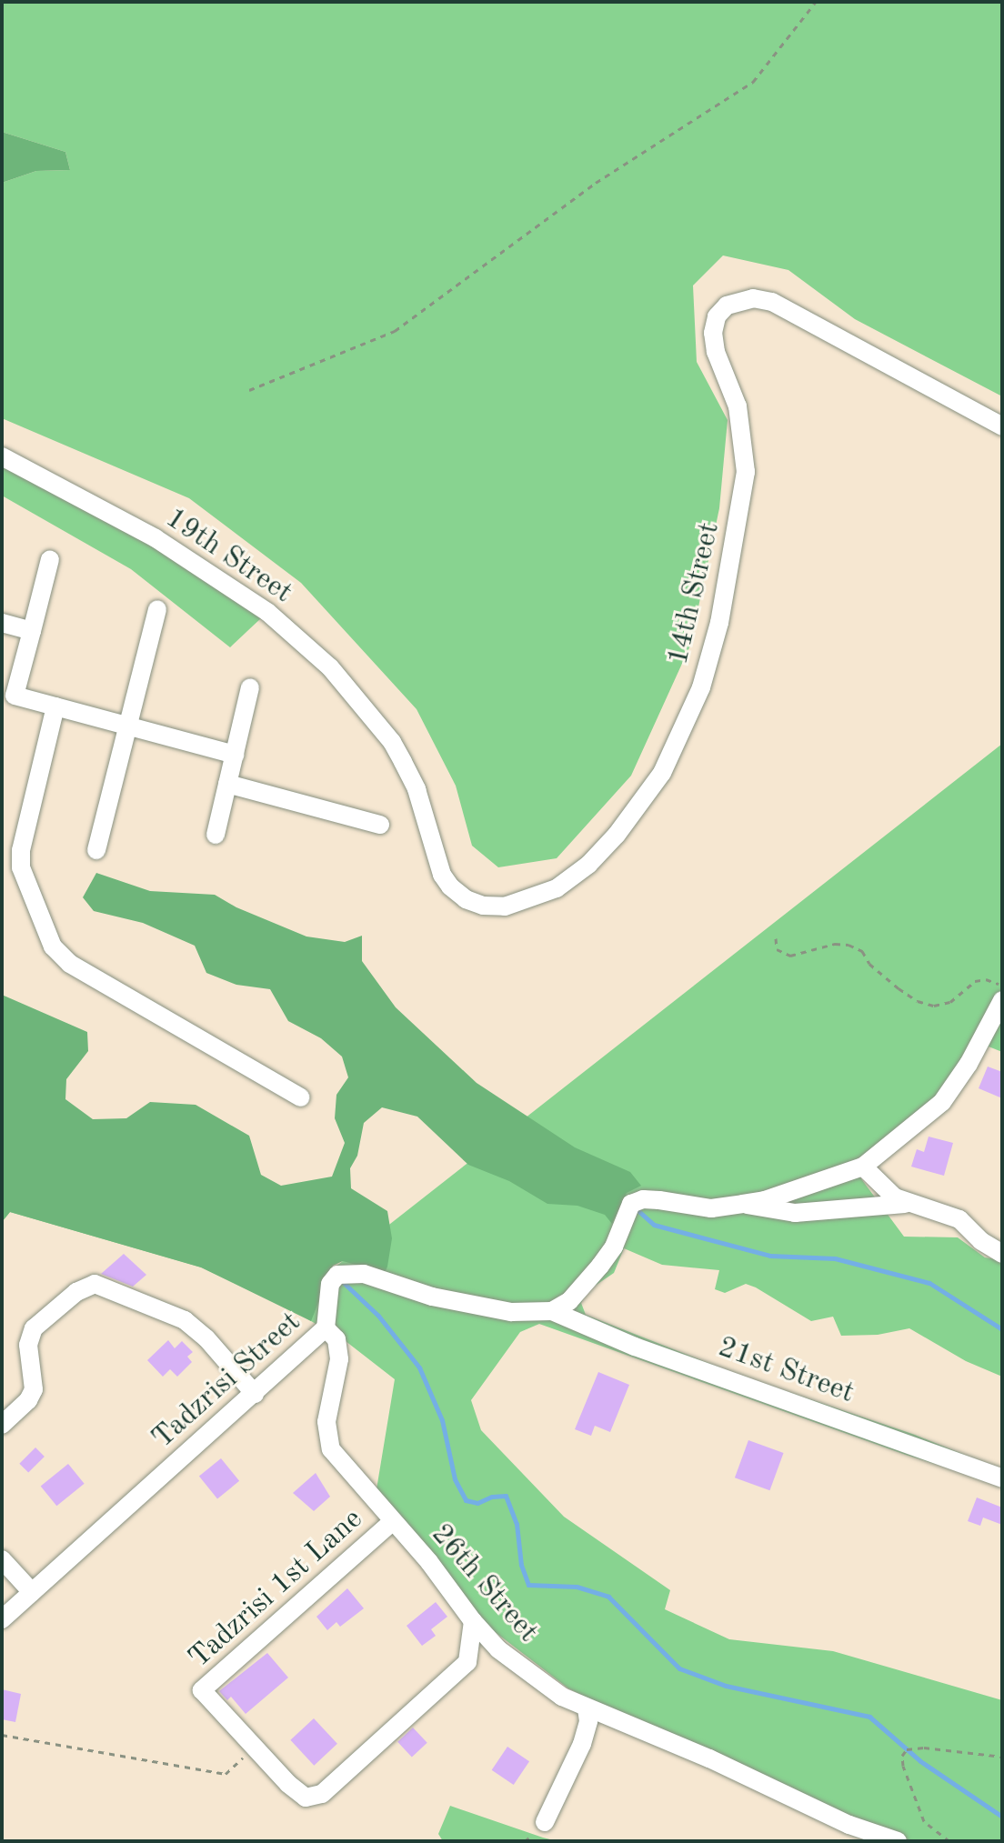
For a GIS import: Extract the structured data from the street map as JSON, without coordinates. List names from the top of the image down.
{
  "streets": {
    "street": [
      "19th Street",
      "14th Street",
      "21st Street",
      "Tadzrisi Street",
      "26th Street",
      "Tadzrisi 1st Lane"
    ]
  },
  "crossings": [
    ["19th Street", "14th Street"],
    ["21st Street", "Tadzrisi Street"],
    ["Tadzrisi Street", "26th Street"],
    ["26th Street", "Tadzrisi 1st Lane"]
  ]
}
